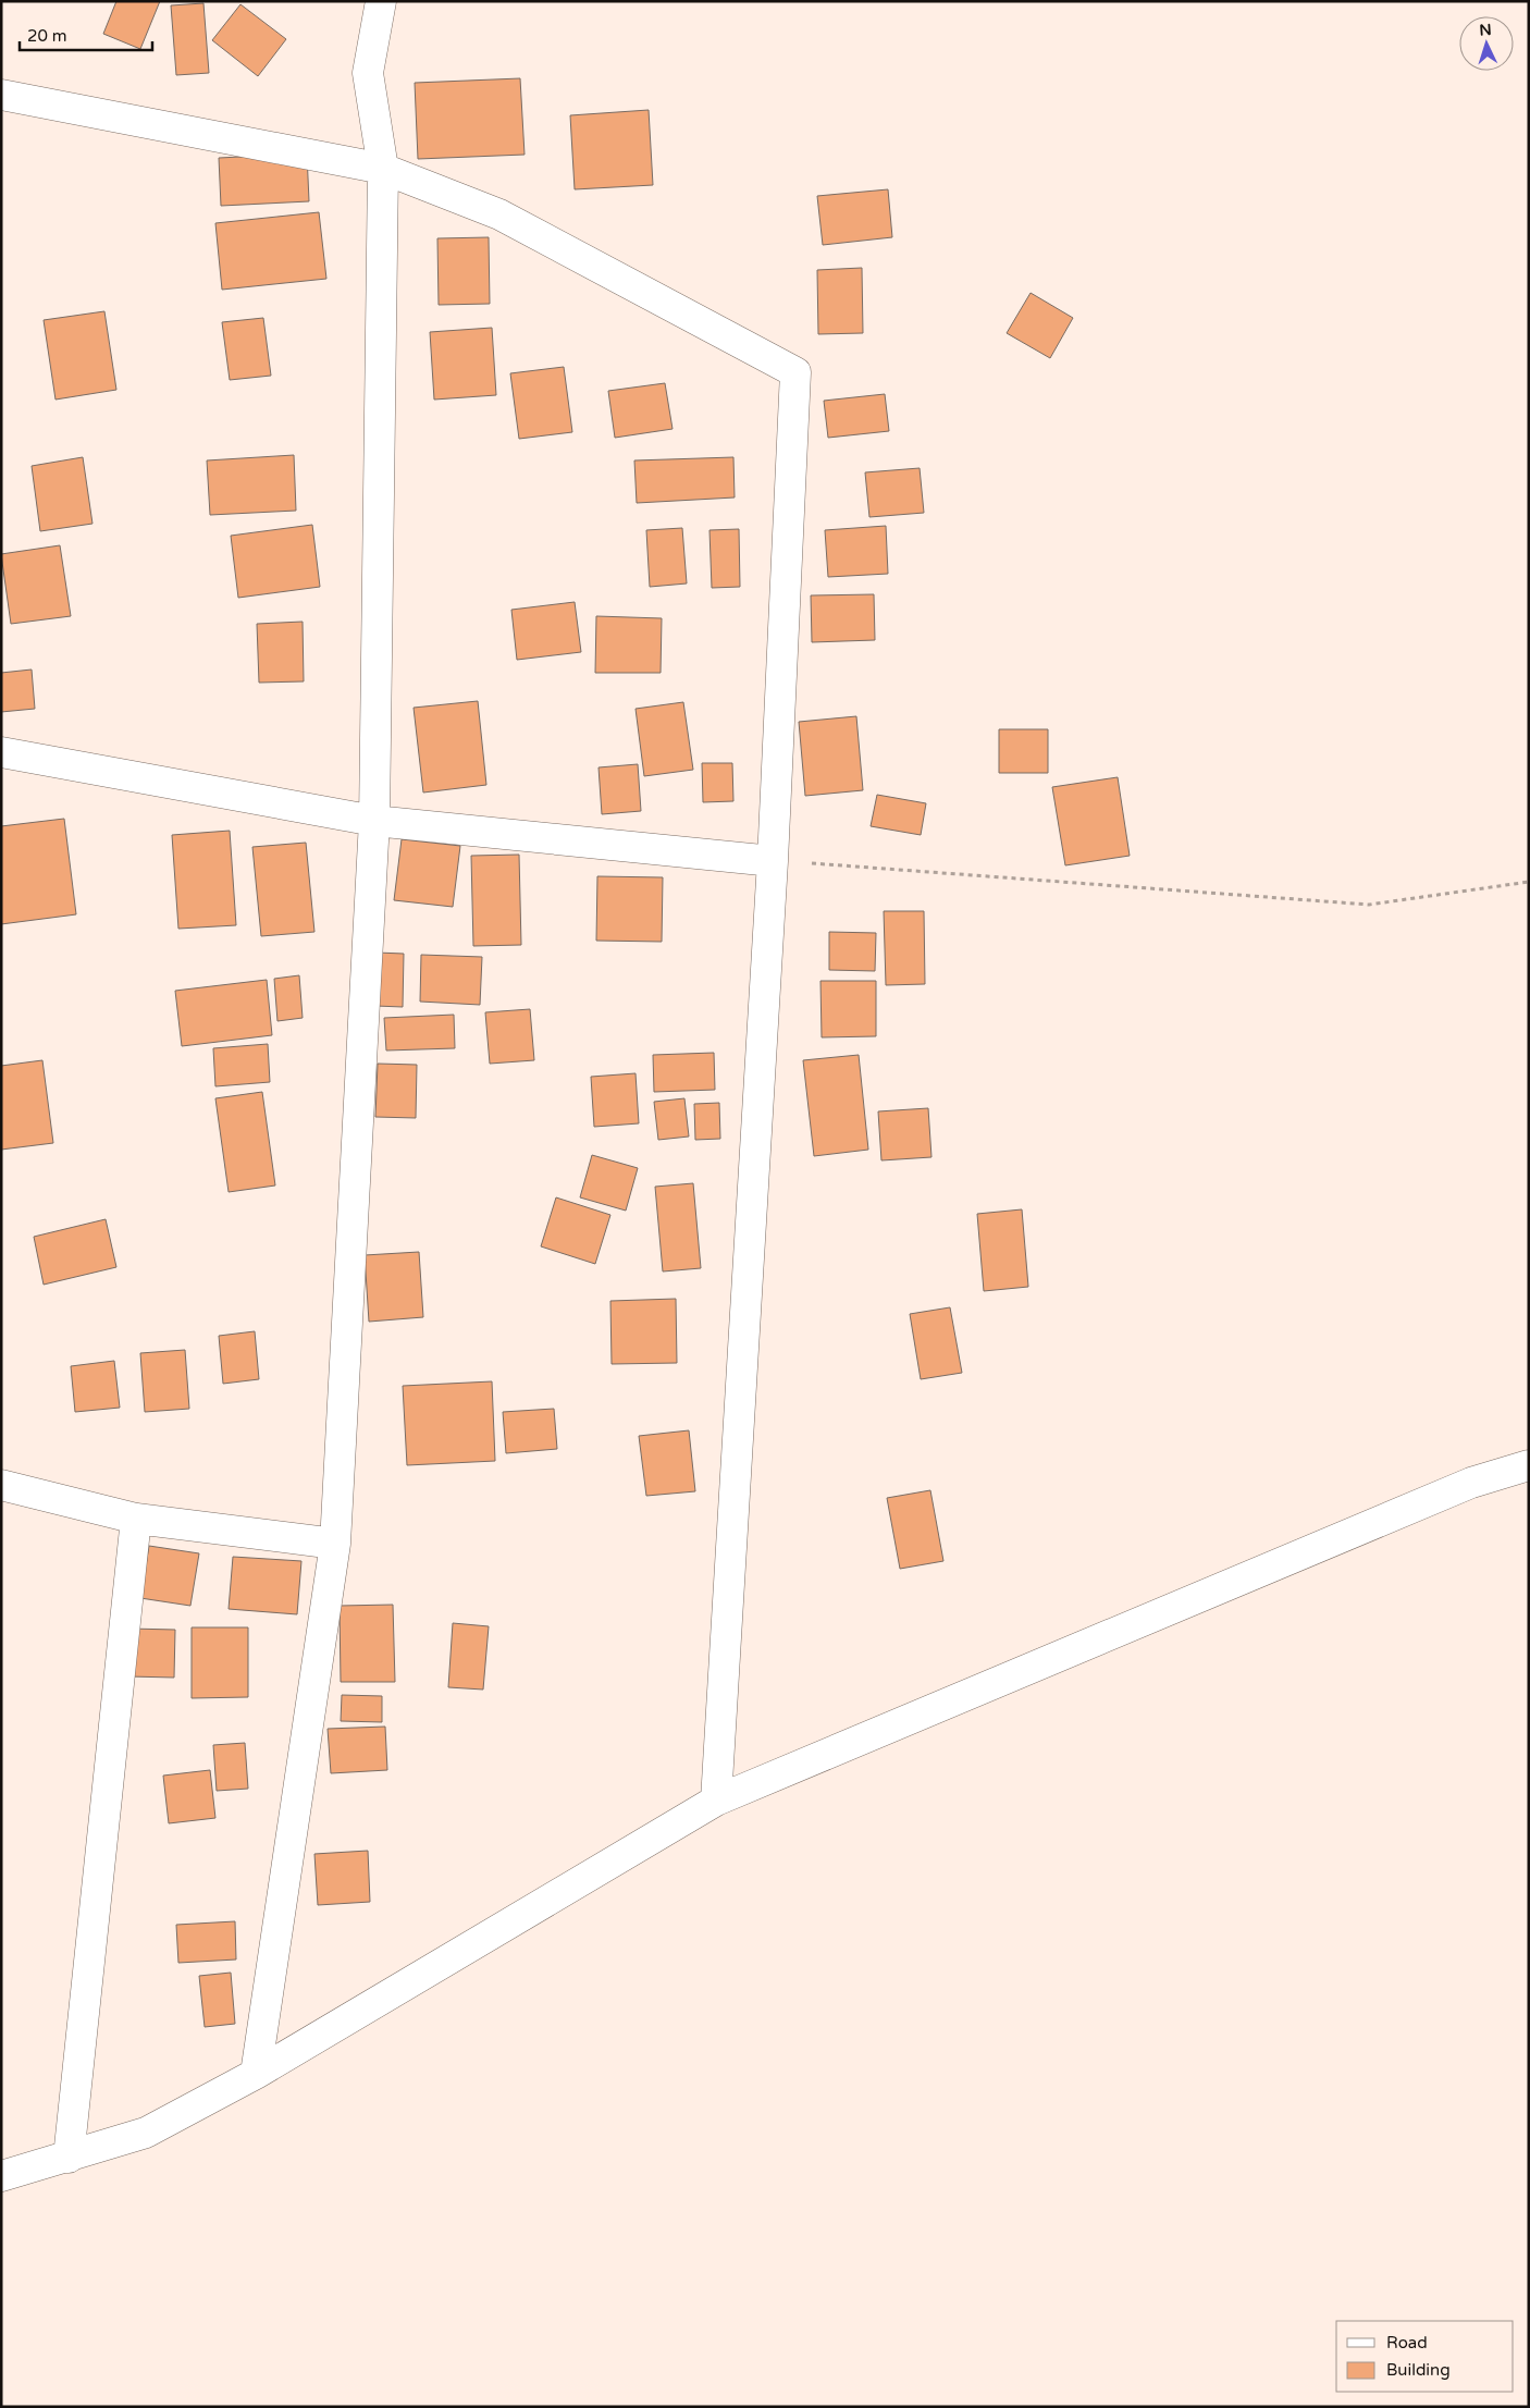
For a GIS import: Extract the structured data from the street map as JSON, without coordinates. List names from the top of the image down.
{
  "legend": ["Road", "Building"],
  "scale_bar": "20 m",
  "north": "top"
}
